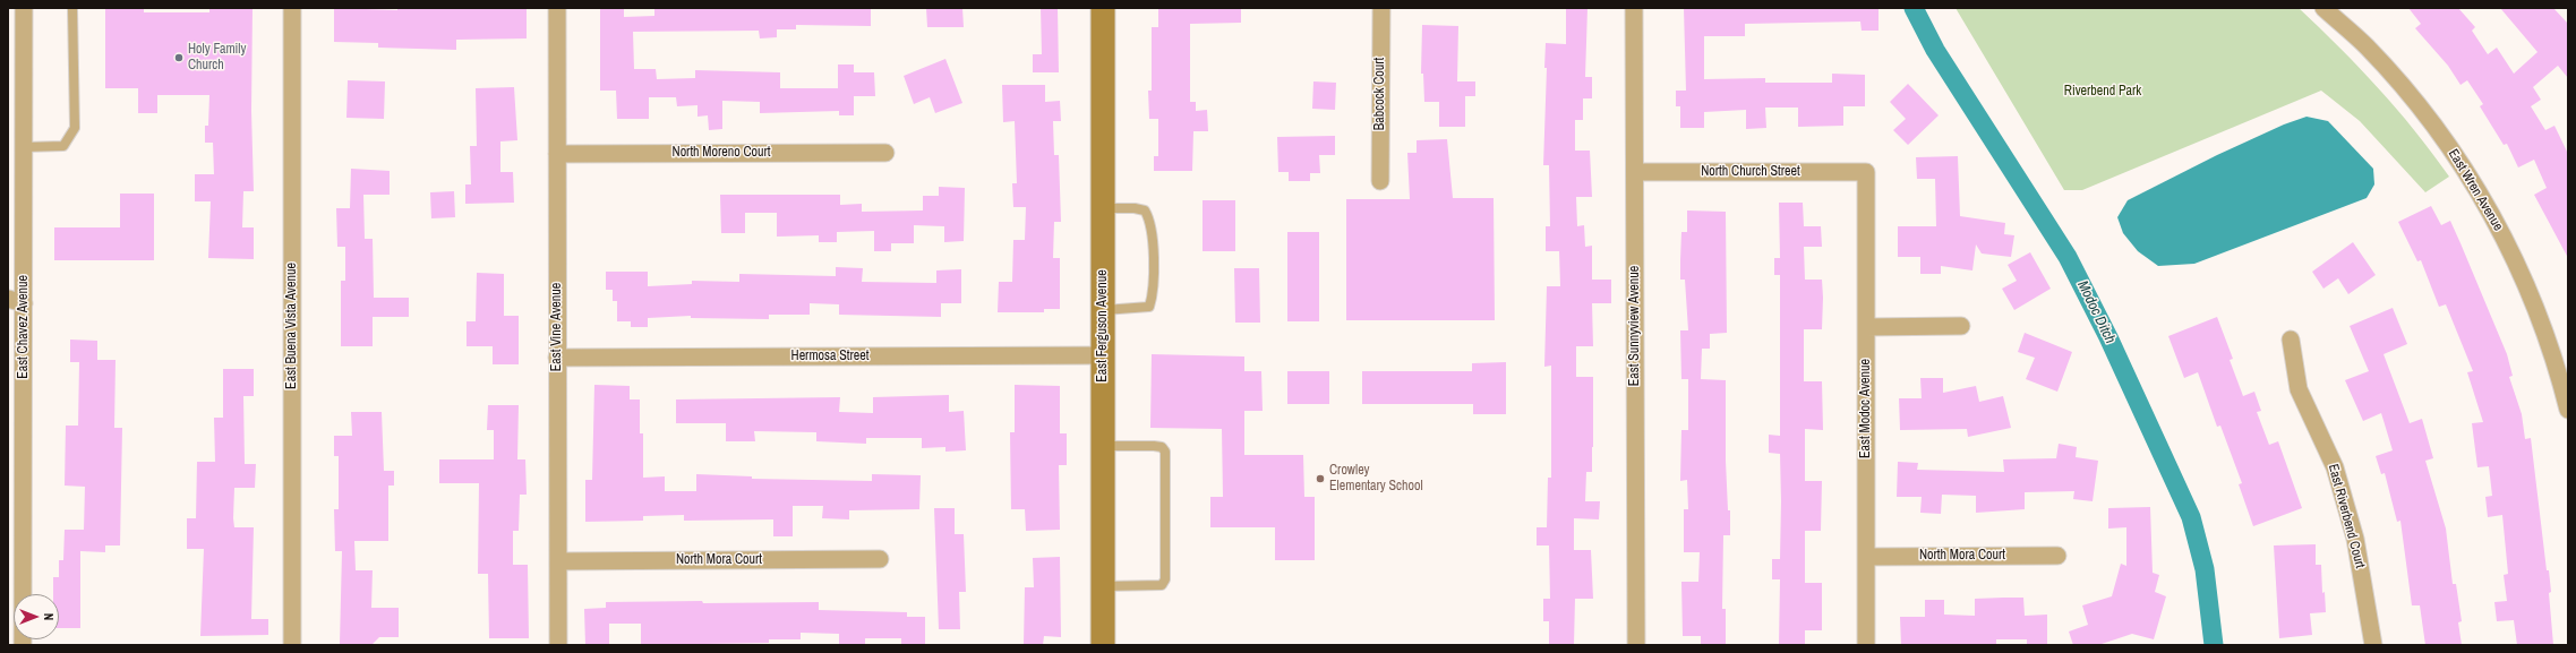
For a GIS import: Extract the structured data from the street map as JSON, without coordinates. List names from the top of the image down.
{
  "streets": {
    "street": [
      "Babcock Court",
      "North Moreno Court",
      "North Church Street",
      "East Wren Avenue",
      "East Buena Vista Avenue",
      "East Ferguson Avenue",
      "East Sunnyview Avenue",
      "East Chavez Avenue",
      "East Vine Avenue",
      "Hermosa Street",
      "East Modoc Avenue",
      "East Riverbend Court",
      "North Mora Court"
    ]
  },
  "crossings": [
    ["North Moreno Court", "East Vine Avenue"],
    ["North Church Street", "East Sunnyview Avenue"],
    ["North Church Street", "East Modoc Avenue"],
    ["East Ferguson Avenue", "Hermosa Street"],
    ["East Vine Avenue", "Hermosa Street"],
    ["East Vine Avenue", "North Mora Court"],
    ["East Modoc Avenue", "North Mora Court"]
  ],
  "water": ["Modoc Ditch"],
  "parks": ["Riverbend Park"],
  "places": ["Holy Family Church", "Crowley Elementary School"],
  "north": "right"
}
